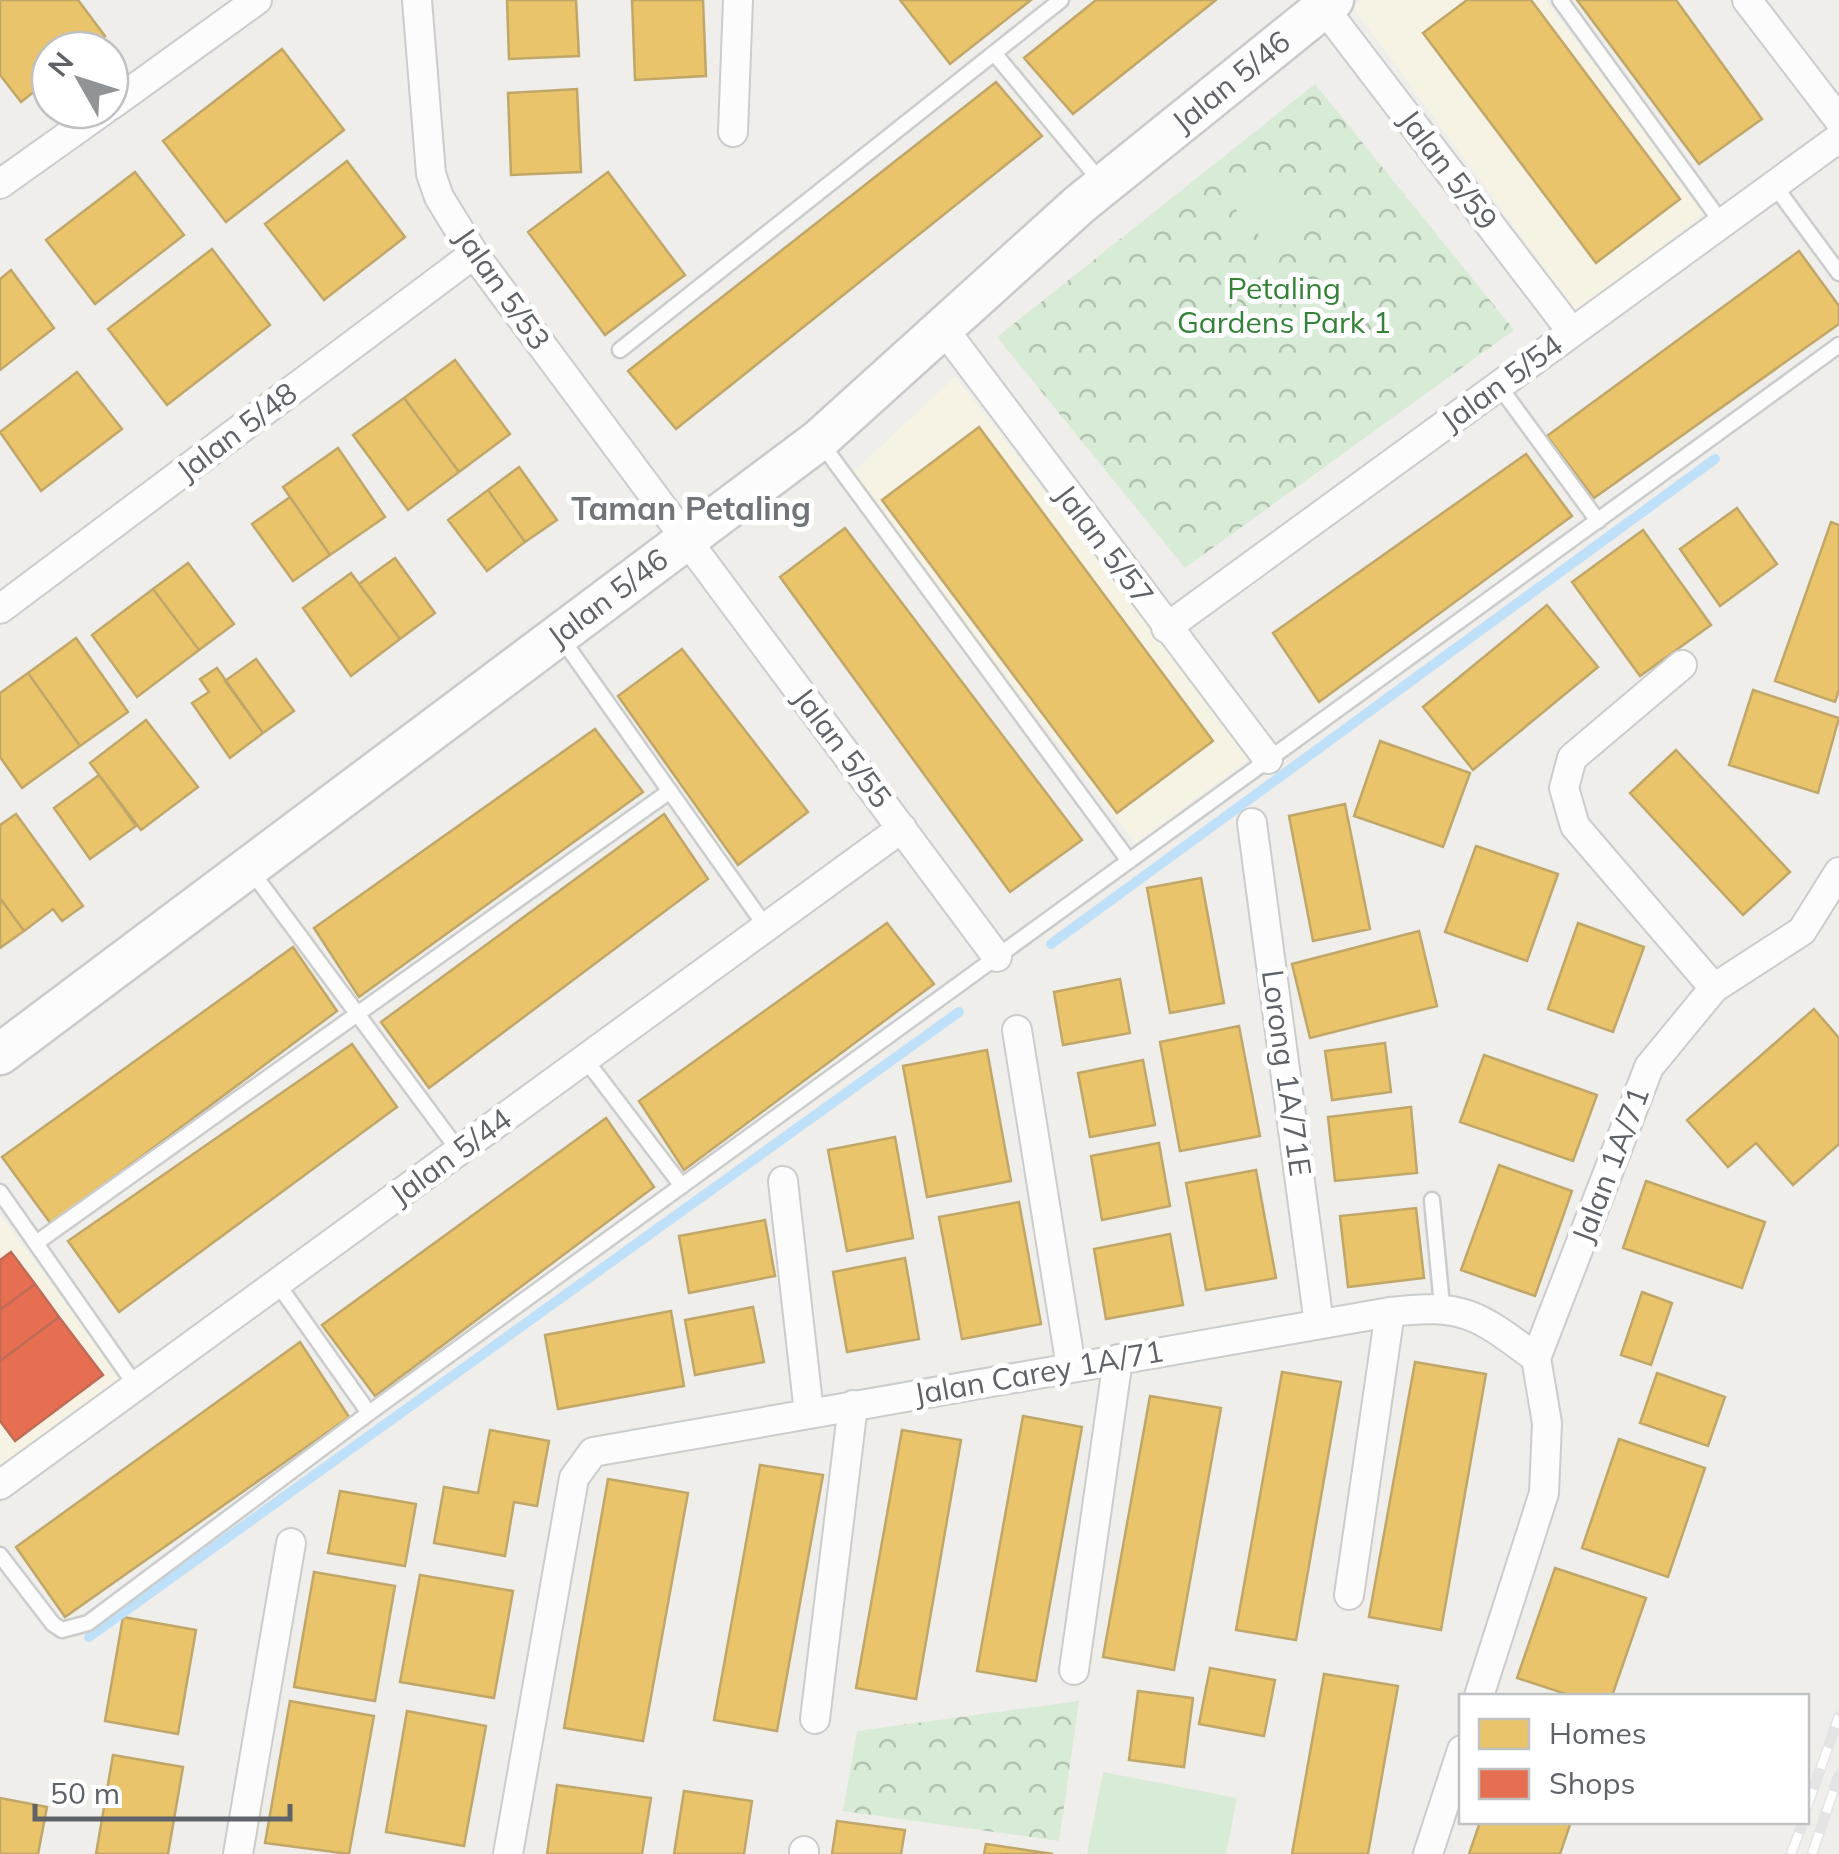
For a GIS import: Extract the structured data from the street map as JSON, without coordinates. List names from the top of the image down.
{
  "streets": {
    "street": [
      "Jalan 5/46",
      "Jalan 5/59",
      "Jalan 5/53",
      "Jalan 5/54",
      "Jalan 5/48",
      "Jalan 5/57",
      "Jalan 5/55",
      "Lorong 1A/71E",
      "Jalan 5/44",
      "Jalan 1A/71",
      "Jalan Carey 1A/71"
    ]
  },
  "crossings": [
    ["Jalan 5/46", "Jalan 5/59"],
    ["Jalan 5/46", "Jalan 5/53"],
    ["Jalan 5/46", "Jalan 5/57"],
    ["Jalan 5/46", "Jalan 5/55"],
    ["Jalan 5/59", "Jalan 5/54"],
    ["Jalan 5/53", "Jalan 5/48"],
    ["Jalan 5/53", "Jalan 5/55"],
    ["Jalan 5/54", "Jalan 5/57"],
    ["Jalan 5/55", "Jalan 5/44"],
    ["Lorong 1A/71E", "Jalan Carey 1A/71"],
    ["Jalan 1A/71", "Jalan Carey 1A/71"]
  ],
  "districts": ["Taman Petaling"],
  "parks": ["Petaling Gardens Park 1"],
  "legend": ["Homes", "Shops"],
  "scale_bar": "50 m",
  "north": "top left"
}
